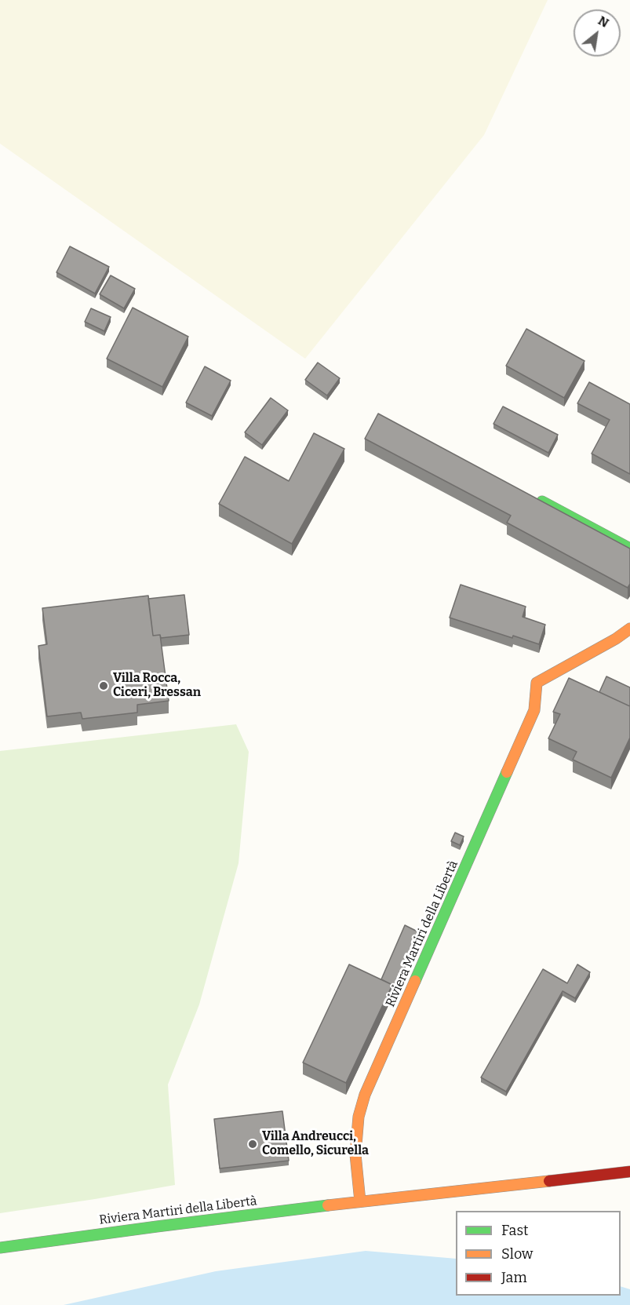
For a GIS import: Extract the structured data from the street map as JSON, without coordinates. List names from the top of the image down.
{
  "streets": {
    "street": ["Riviera Martiri della Libertà"]
  },
  "places": ["Villa Rocca, Ciceri, Bressan", "Villa Andreucci, Comello, Sicurella"],
  "legend": ["Fast", "Slow", "Jam"],
  "north": "top right"
}
